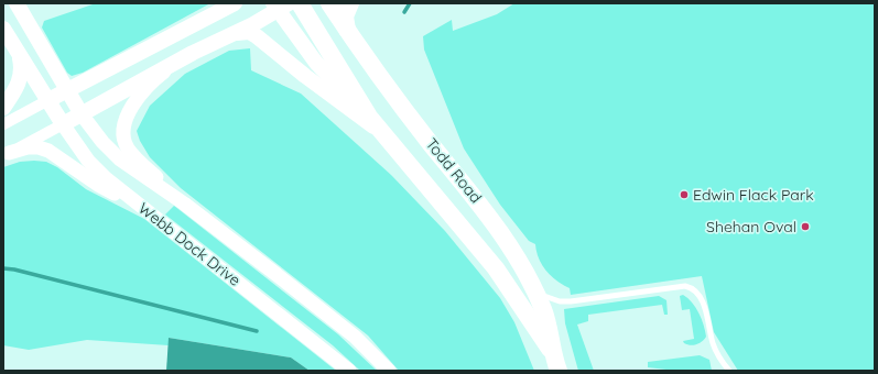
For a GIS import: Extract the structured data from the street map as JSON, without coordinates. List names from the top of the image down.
{
  "streets": {
    "main road": ["Todd Road", "Webb Dock Drive"]
  },
  "places": ["Edwin Flack Park", "Shehan Oval"]
}
